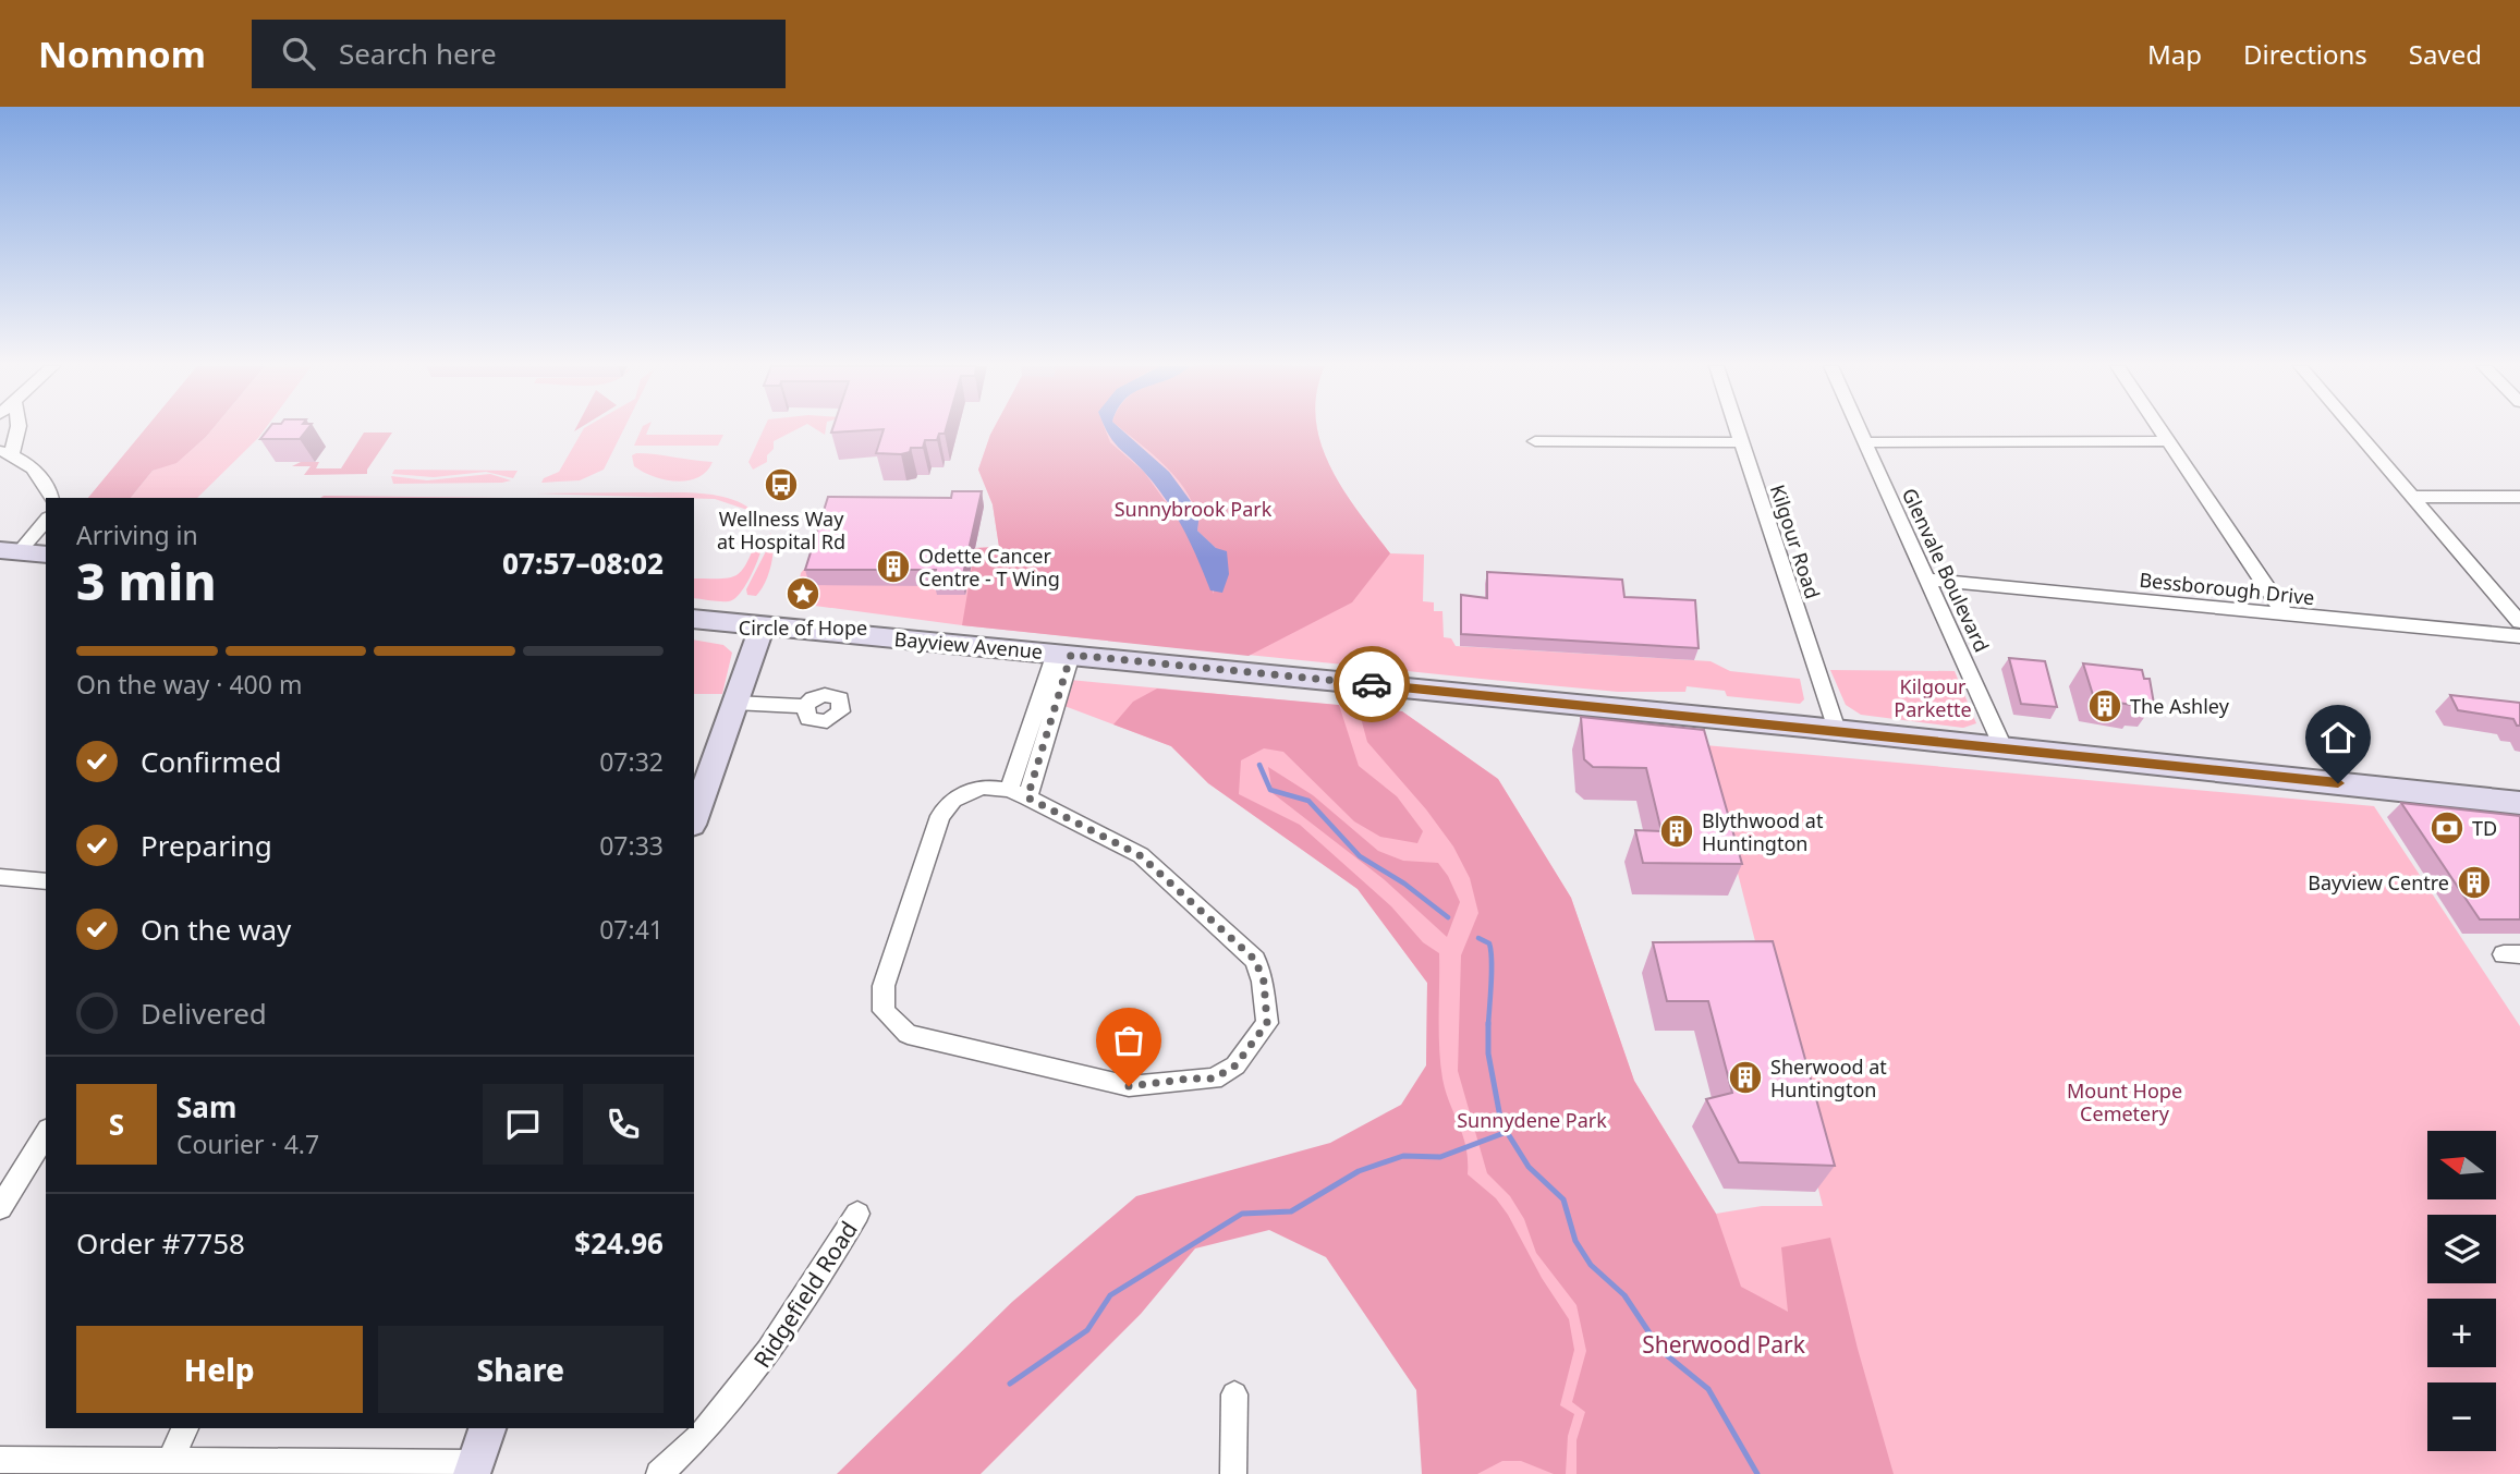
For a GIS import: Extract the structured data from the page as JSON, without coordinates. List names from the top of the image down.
{
  "streets": {
    "main road": ["Bayview Avenue"],
    "street": [
      "Kilgour Road",
      "Glenvale Boulevard",
      "Bessborough Drive",
      "Ridgefield Road"
    ]
  },
  "crossings": [
    ["Kilgour Road", "Bayview Avenue"],
    ["Glenvale Boulevard", "Bessborough Drive"],
    ["Glenvale Boulevard", "Bayview Avenue"]
  ],
  "parks": [
    "Sunnybrook Park",
    "Kilgour Parkette",
    "Mount Hope Cemetery",
    "Sunnydene Park",
    "Sherwood Park"
  ],
  "places": {
    "bus stop": ["Wellness Way at Hospital Rd"],
    "building": [
      "Odette Cancer Centre - T Wing",
      "The Ashley",
      "Blythwood at Huntington",
      "Bayview Centre",
      "Sherwood at Huntington"
    ],
    "place": ["Circle of Hope"],
    "bank": ["TD"]
  },
  "north": "left",
  "page": {
    "header": "Nomnom",
    "search": "Search here",
    "nav": ["Map", "Directions", "Saved"],
    "heading": ["3 min", "Arriving in", "07:57–08:02"],
    "panel": [
      "Sam",
      "Courier · 4.7",
      "Order #7758",
      "$24.96"
    ],
    "bar": "On the way · 400 m",
    "list": [
      ["Confirmed", "07:32"],
      ["Preparing", "07:33"],
      ["On the way", "07:41"],
      "Delivered"
    ],
    "round": "S",
    "map_buttons": ["+", "−"],
    "buttons": ["Help", "Share"]
  }
}
